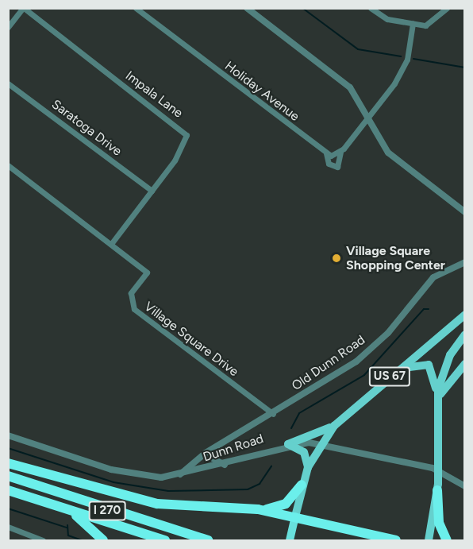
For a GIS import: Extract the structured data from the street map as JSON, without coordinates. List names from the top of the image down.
{
  "streets": {
    "highway": ["US 67", "I 270"],
    "street": [
      "Holiday Avenue",
      "Impala Lane",
      "Saratoga Drive",
      "Village Square Drive",
      "Old Dunn Road",
      "Dunn Road"
    ]
  },
  "crossings": [
    ["Impala Lane", "Saratoga Drive"],
    ["Impala Lane", "Village Square Drive"],
    ["Village Square Drive", "Old Dunn Road"],
    ["Old Dunn Road", "Dunn Road"],
    ["US 67", "Dunn Road"]
  ],
  "places": ["Village Square Shopping Center"]
}
